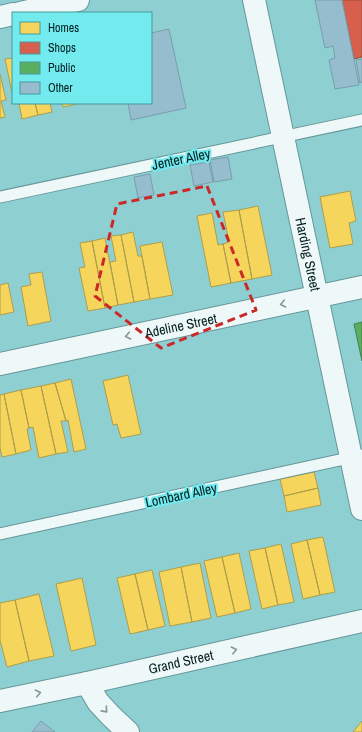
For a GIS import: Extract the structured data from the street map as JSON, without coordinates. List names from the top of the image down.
{
  "streets": {
    "street": ["Harding Street", "Adeline Street", "Grand Street"],
    "lane": ["Jenter Alley", "Lombard Alley"]
  },
  "crossings": [
    ["Jenter Alley", "Harding Street"],
    ["Harding Street", "Adeline Street"],
    ["Harding Street", "Lombard Alley"]
  ],
  "one_way": ["Adeline Street", "Grand Street"],
  "legend": [
    "Homes",
    "Shops",
    "Public",
    "Other"
  ]
}
